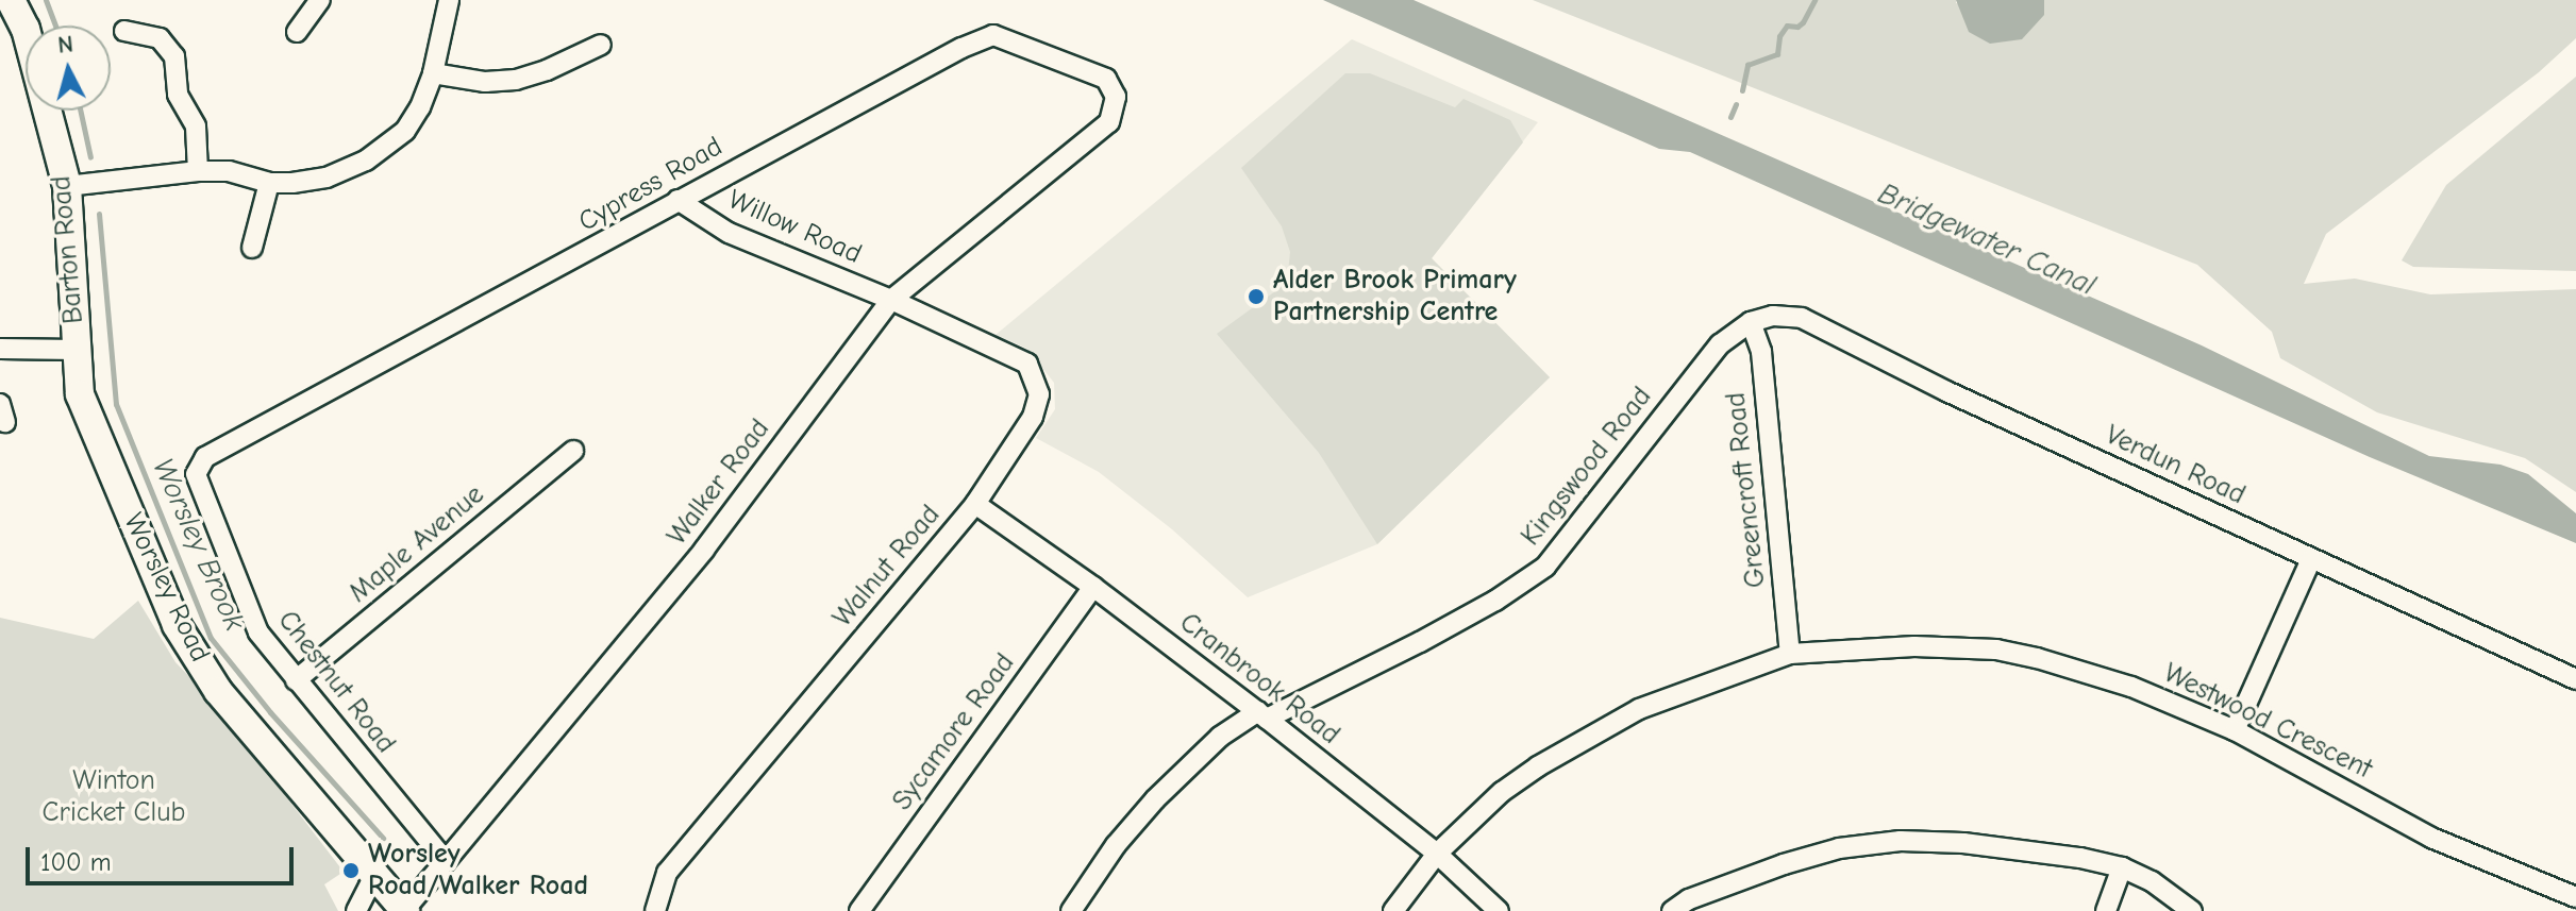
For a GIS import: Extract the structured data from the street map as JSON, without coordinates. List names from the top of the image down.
{
  "streets": {
    "main road": ["Barton Road", "Worsley Road"],
    "street": [
      "Cypress Road",
      "Willow Road",
      "Verdun Road",
      "Kingswood Road",
      "Walker Road",
      "Greencroft Road",
      "Maple Avenue",
      "Walnut Road",
      "Cranbrook Road",
      "Chestnut Road",
      "Westwood Crescent",
      "Sycamore Road"
    ]
  },
  "crossings": [
    ["Cypress Road", "Willow Road"],
    ["Cypress Road", "Walker Road"],
    ["Cypress Road", "Chestnut Road"],
    ["Willow Road", "Walker Road"],
    ["Willow Road", "Walnut Road"],
    ["Barton Road", "Worsley Road"],
    ["Verdun Road", "Kingswood Road"],
    ["Verdun Road", "Greencroft Road"],
    ["Kingswood Road", "Greencroft Road"],
    ["Kingswood Road", "Cranbrook Road"],
    ["Walker Road", "Walnut Road"],
    ["Walker Road", "Worsley Road"],
    ["Walker Road", "Chestnut Road"],
    ["Greencroft Road", "Westwood Crescent"],
    ["Maple Avenue", "Chestnut Road"],
    ["Walnut Road", "Cranbrook Road"],
    ["Cranbrook Road", "Westwood Crescent"],
    ["Cranbrook Road", "Sycamore Road"]
  ],
  "water": ["Bridgewater Canal", "Worsley Brook"],
  "parks": ["Winton Cricket Club"],
  "places": ["Alder Brook Primary Partnership Centre", "Worsley Road/Walker Road"],
  "scale_bar": "100 m",
  "north": "top"
}
